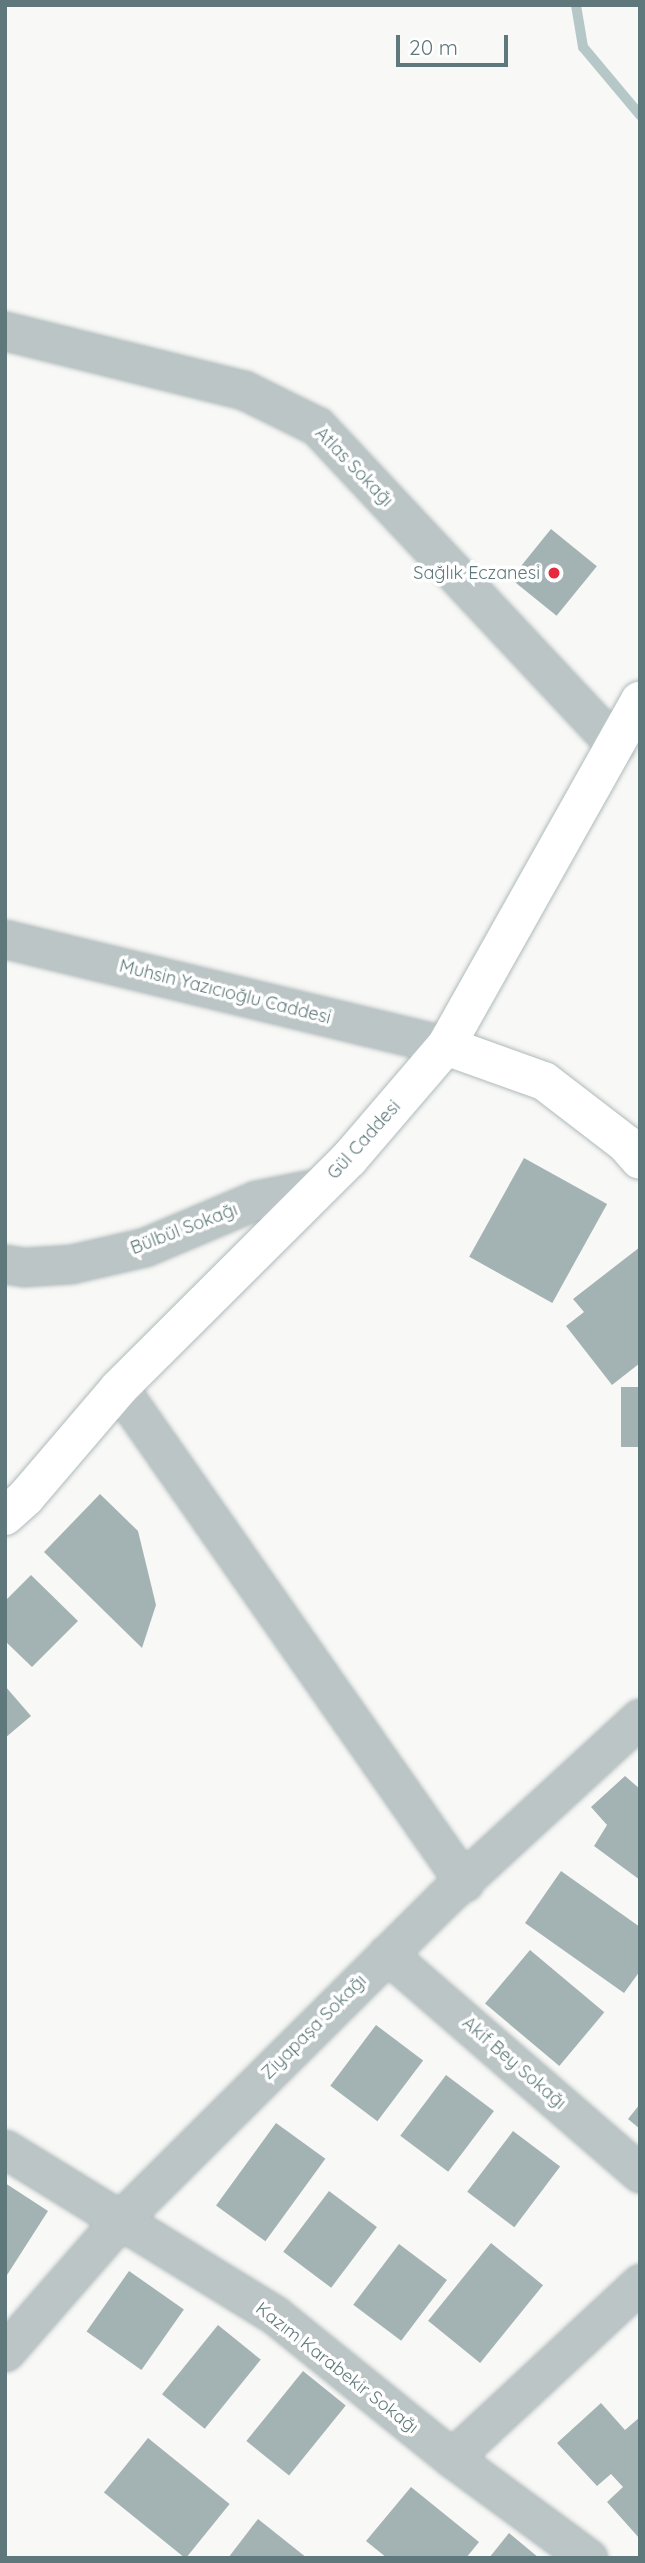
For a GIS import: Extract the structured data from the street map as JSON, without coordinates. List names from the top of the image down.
{
  "streets": {
    "street": [
      "Atlas Sokağı",
      "Muhsin Yazıcıoğlu Caddesi",
      "Gül Caddesi",
      "Bülbül Sokağı",
      "Ziyapaşa Sokağı",
      "Akif Bey Sokağı",
      "Kazım Karabekir Sokağı"
    ]
  },
  "crossings": [
    ["Atlas Sokağı", "Gül Caddesi"],
    ["Muhsin Yazıcıoğlu Caddesi", "Gül Caddesi"],
    ["Gül Caddesi", "Bülbül Sokağı"],
    ["Ziyapaşa Sokağı", "Akif Bey Sokağı"],
    ["Ziyapaşa Sokağı", "Kazım Karabekir Sokağı"]
  ],
  "places": ["Sağlık Eczanesi"],
  "scale_bar": "20 m"
}
